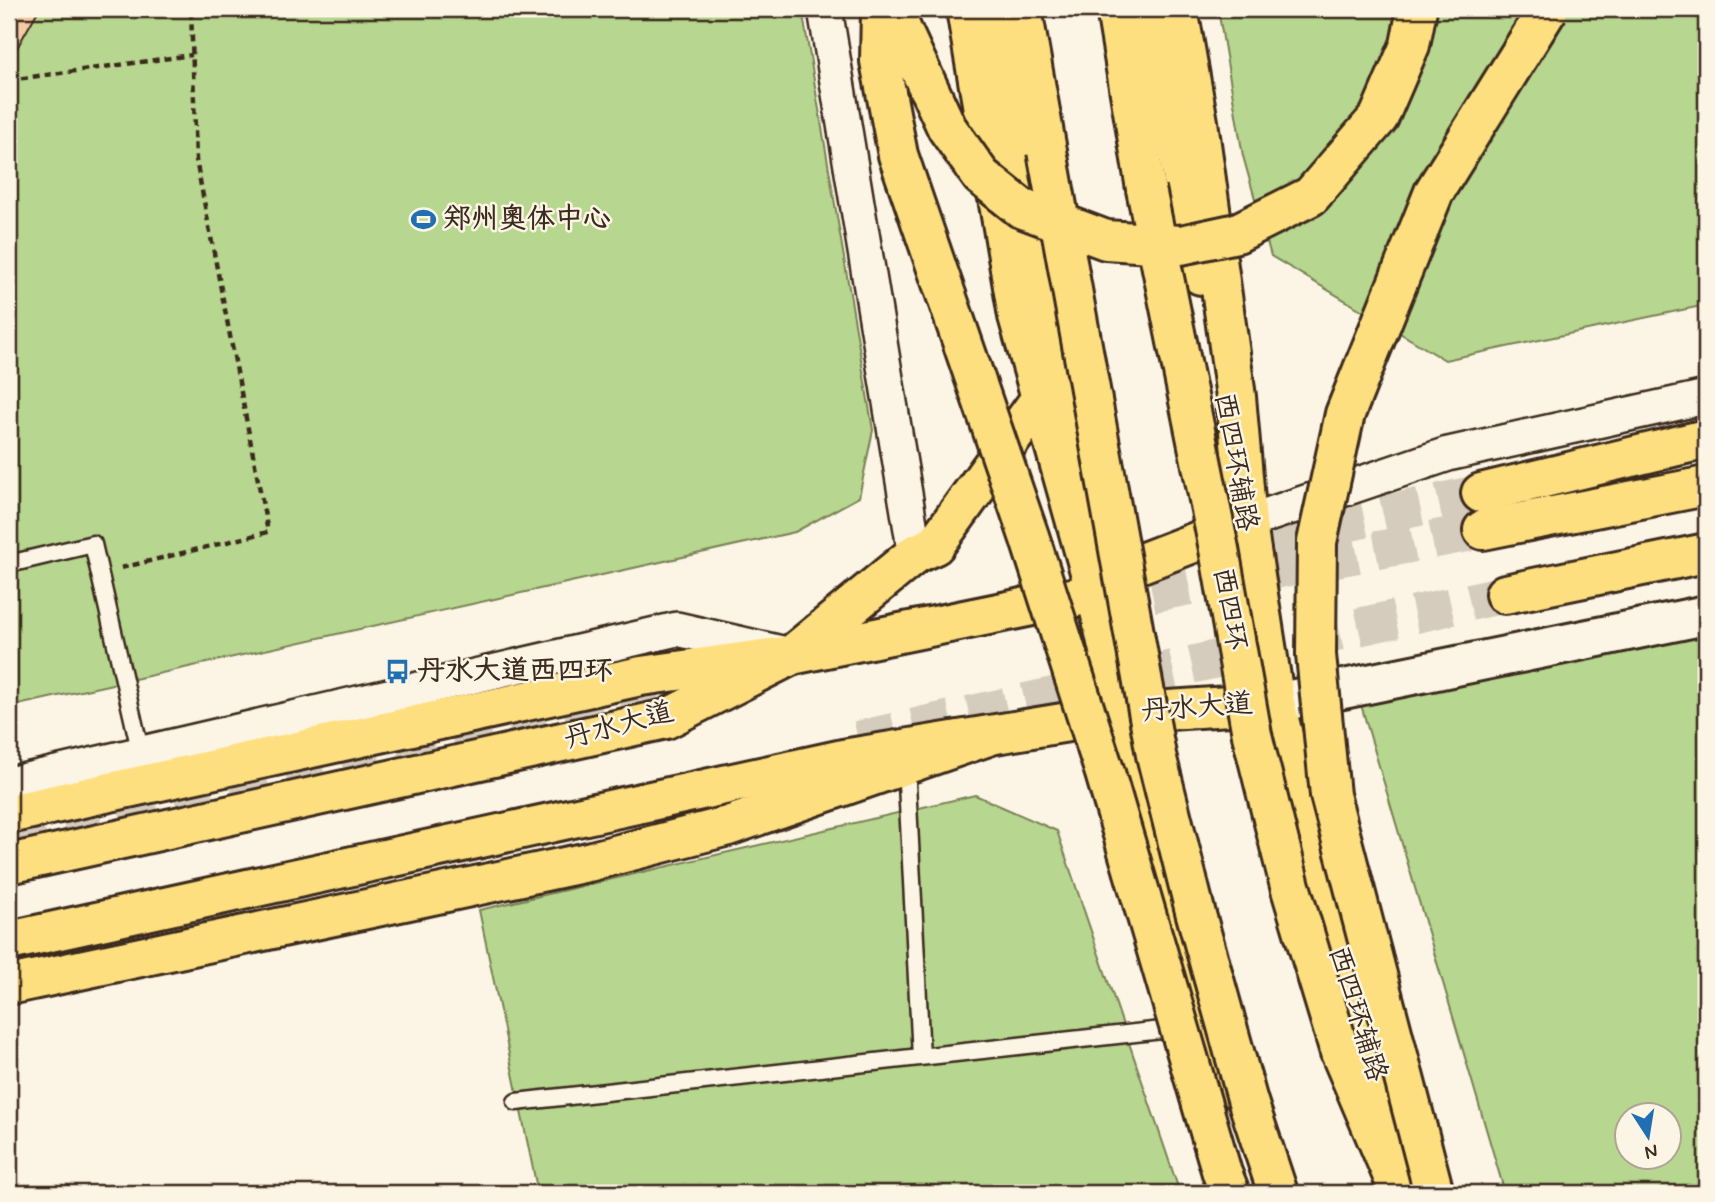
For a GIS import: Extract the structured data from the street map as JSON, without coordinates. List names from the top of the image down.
{
  "streets": {
    "main road": ["西四环辅路", "西四环", "丹水大道"]
  },
  "crossings": [
    ["西四环辅路", "丹水大道"]
  ],
  "places": {
    "sports": ["郑州奥体中心"],
    "bus stop": ["丹水大道西四环"]
  },
  "north": "bottom"
}
